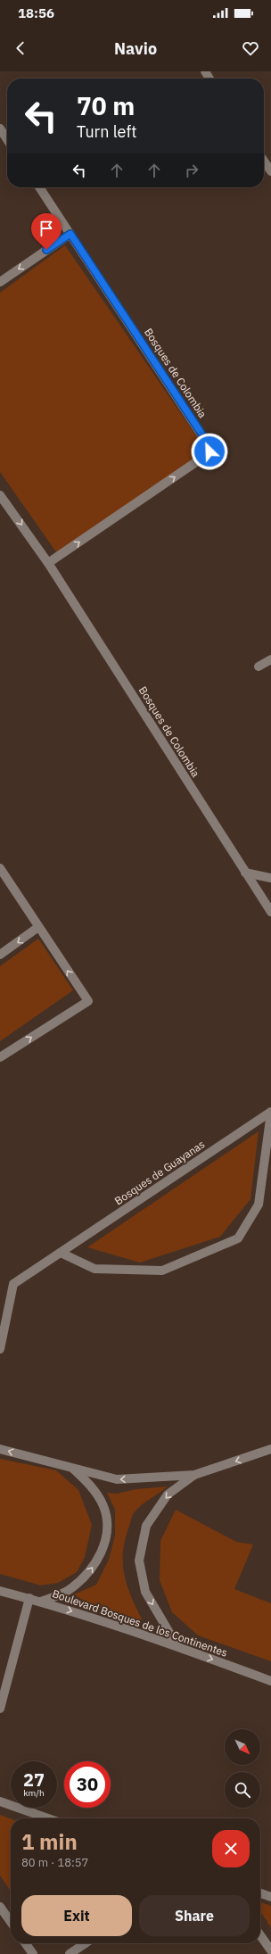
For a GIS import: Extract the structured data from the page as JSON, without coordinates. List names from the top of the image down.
{
  "streets": {
    "street": ["Bosques de Colombia", "Bosques de Guayanas", "Boulevard Bosques de los Continentes"]
  },
  "one_way": ["Boulevard Bosques de los Continentes"],
  "north": "bottom right",
  "page": {
    "status": "18:56",
    "header": "Navio",
    "turn": ["70 m", "Turn left"],
    "speed": "27 km/h",
    "limit": "30",
    "heading": ["1 min", "80 m · 18:57"],
    "buttons": ["Exit", "Share"]
  }
}
